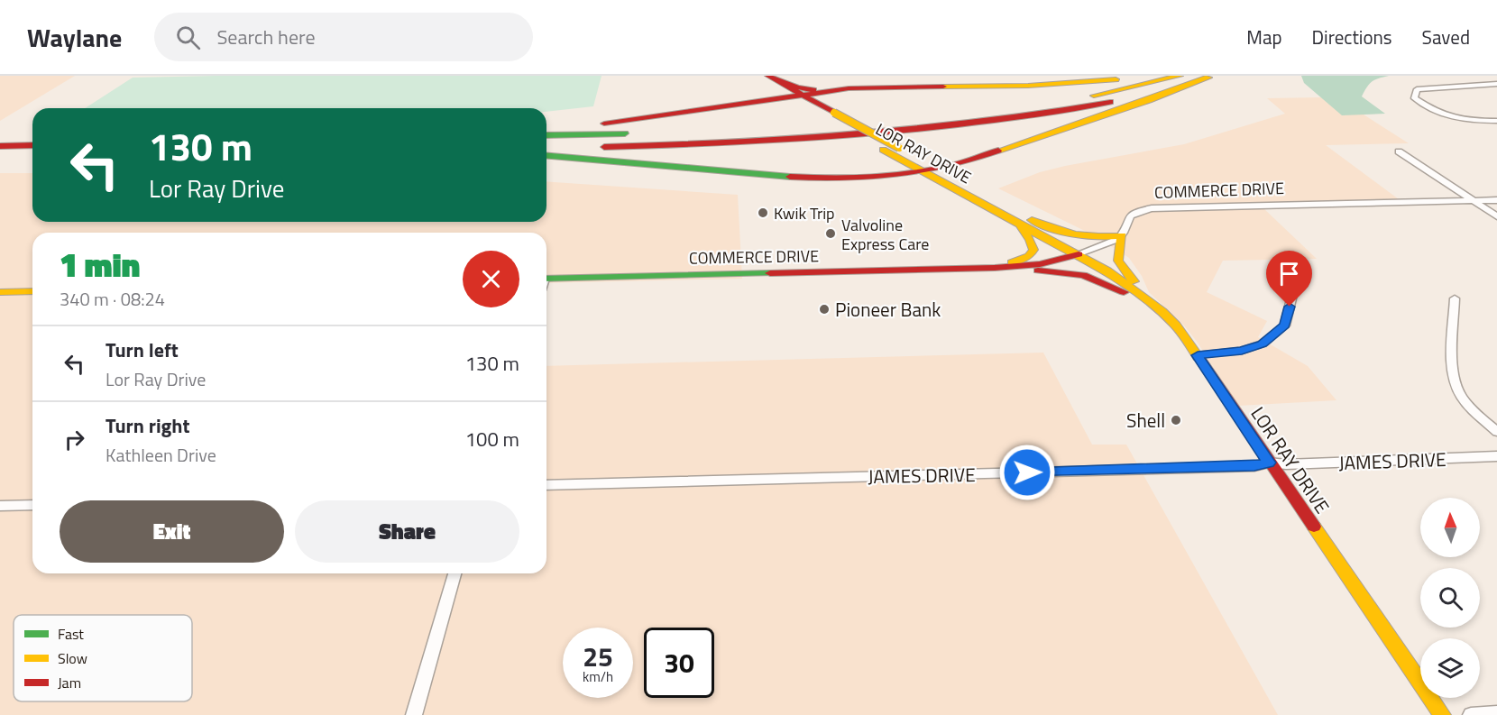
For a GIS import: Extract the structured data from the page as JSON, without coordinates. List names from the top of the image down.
{
  "streets": {
    "main road": ["LOR RAY DRIVE", "COMMERCE DRIVE"],
    "street": ["JAMES DRIVE"]
  },
  "crossings": [
    ["LOR RAY DRIVE", "COMMERCE DRIVE"],
    ["LOR RAY DRIVE", "JAMES DRIVE"]
  ],
  "places": [
    "Kwik Trip",
    "Valvoline Express Care",
    "Pioneer Bank",
    "Shell"
  ],
  "legend": ["Fast", "Slow", "Jam"],
  "north": "top",
  "page": {
    "header": "Waylane",
    "search": "Search here",
    "nav": ["Map", "Directions", "Saved"],
    "turn": ["130 m", "Lor Ray Drive"],
    "heading": ["1 min", "340 m · 08:24"],
    "list": [
      {
        "name": "Turn left",
        "note": "Lor Ray Drive",
        "value": "130 m"
      },
      {
        "name": "Turn right",
        "note": "Kathleen Drive",
        "value": "100 m"
      }
    ],
    "buttons": ["Exit", "Share"],
    "speed": "25 km/h",
    "limit": "30"
  }
}
